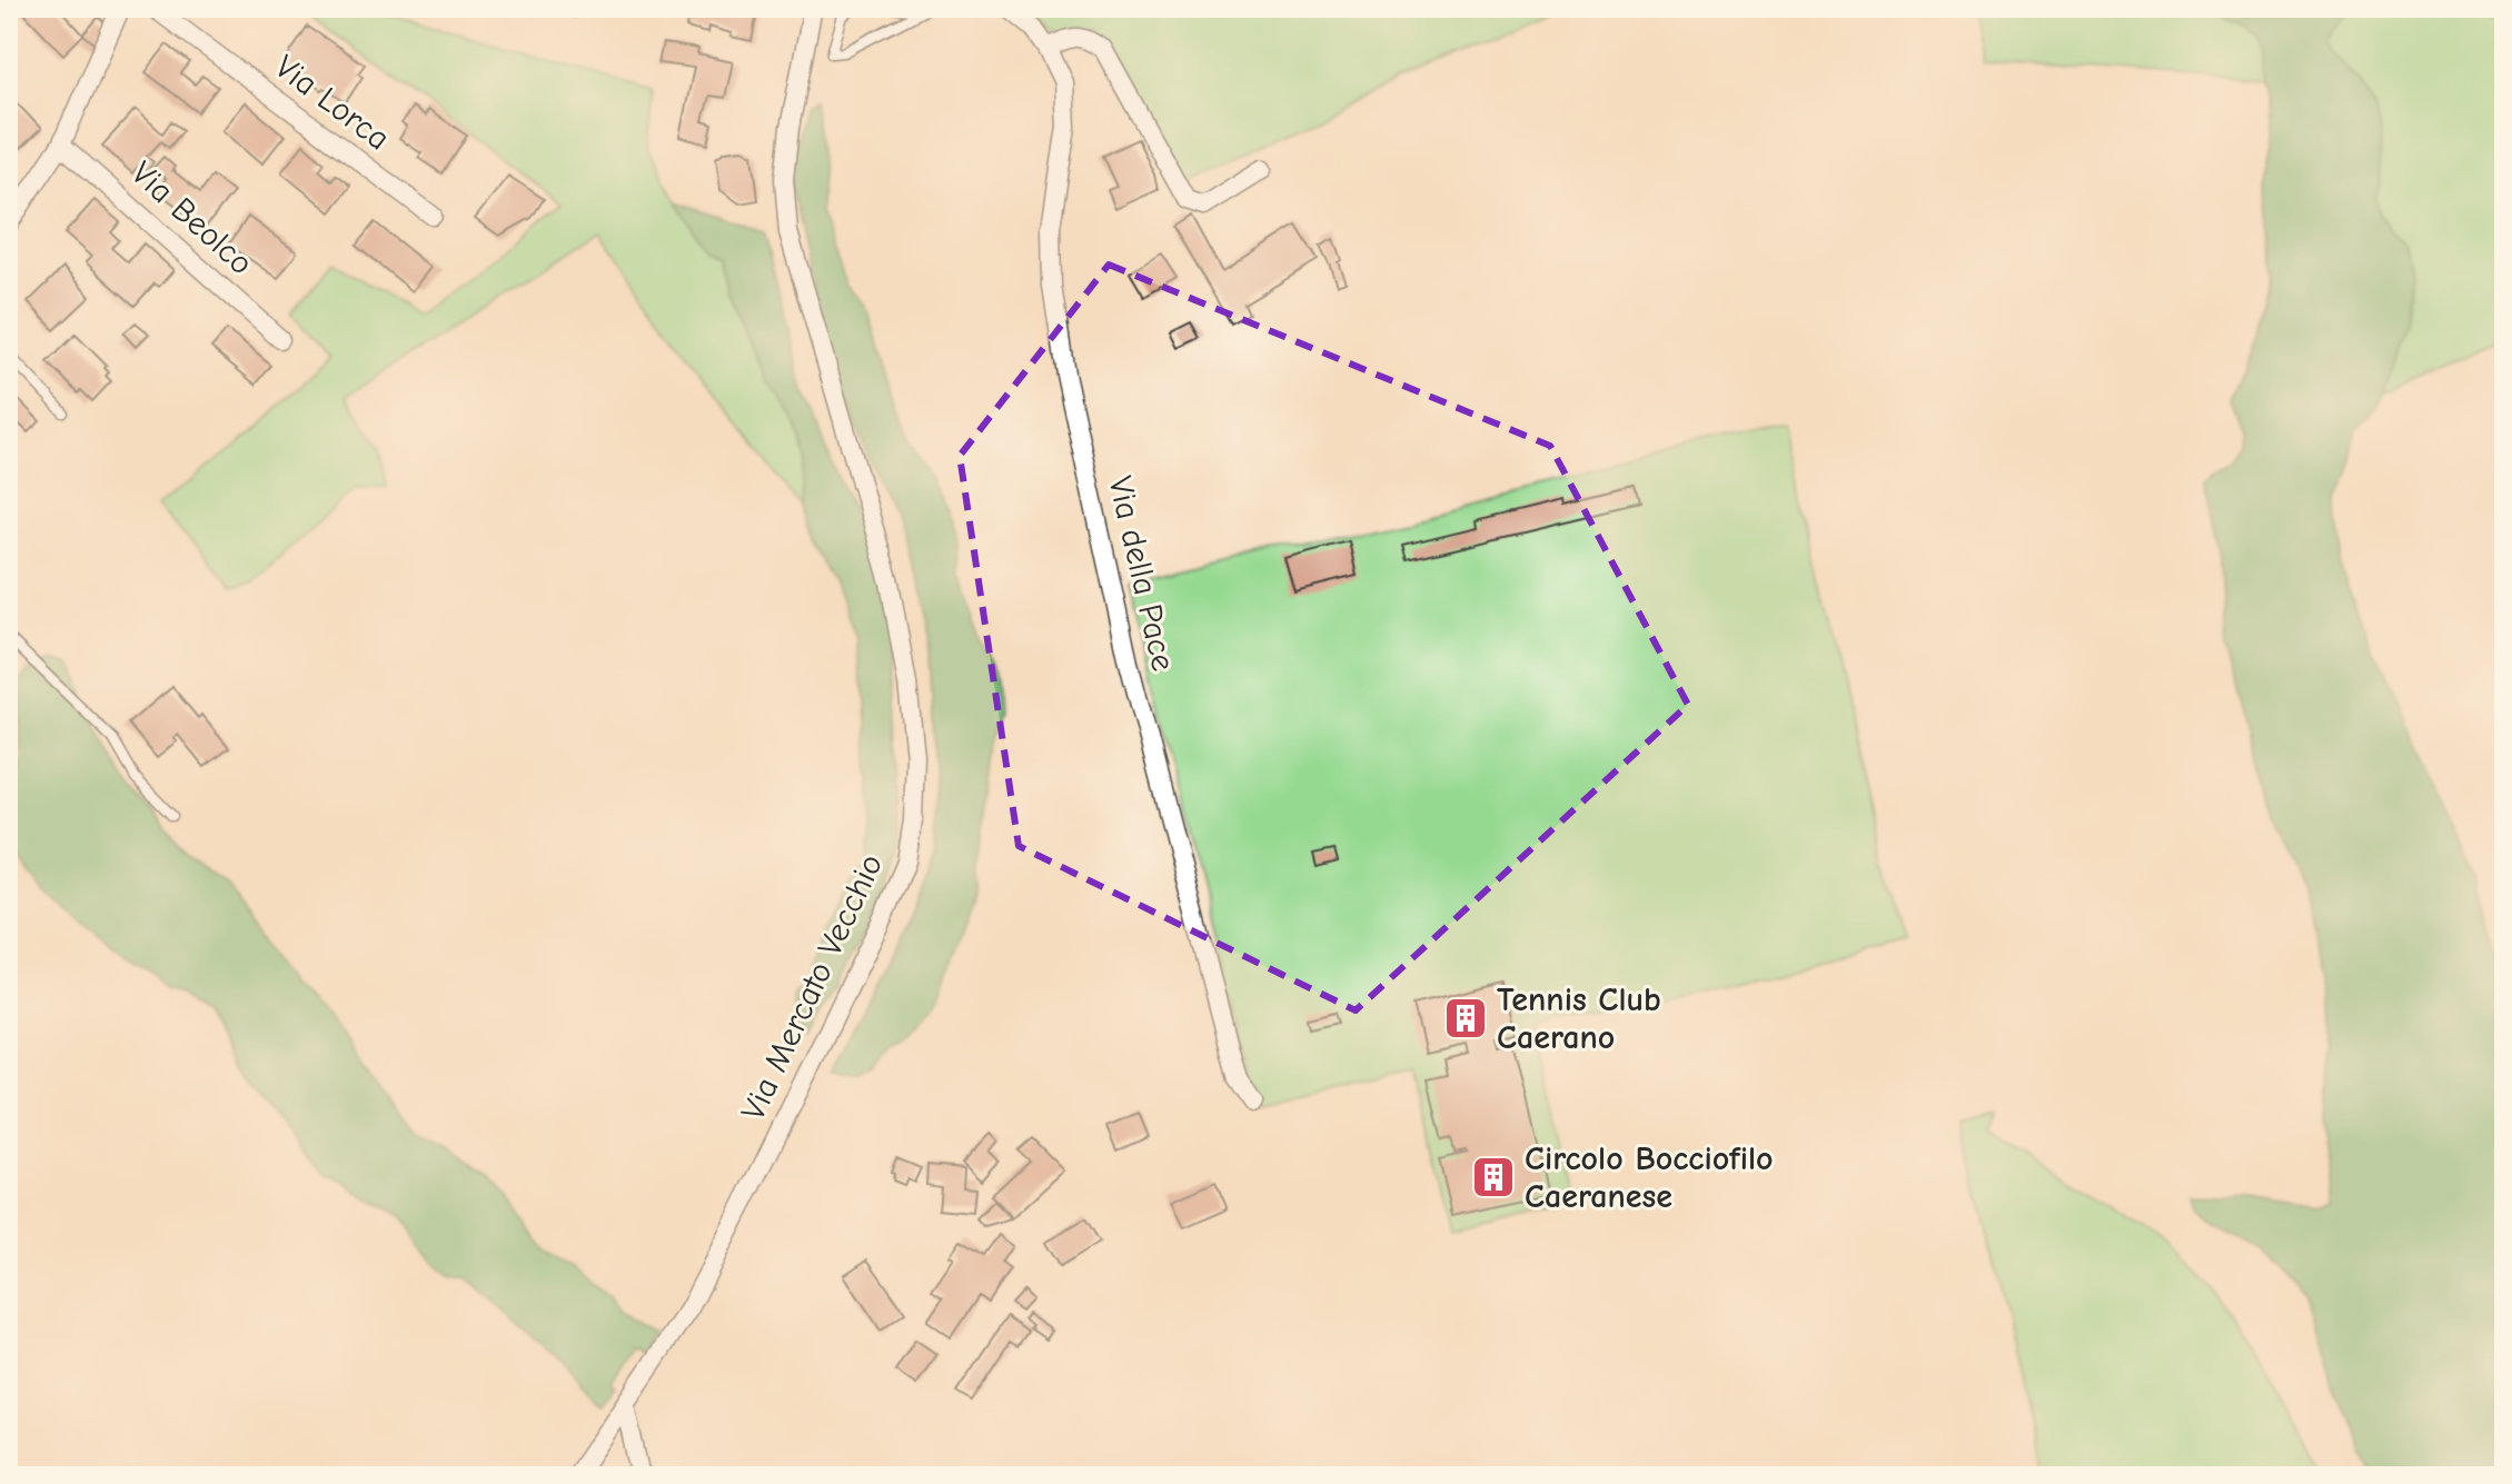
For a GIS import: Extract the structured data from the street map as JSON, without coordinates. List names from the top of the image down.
{
  "streets": {
    "street": [
      "Via Lorca",
      "Via Beolco",
      "Via della Pace",
      "Via Mercato Vecchio"
    ]
  },
  "places": {
    "building": ["Tennis Club Caerano", "Circolo Bocciofilo Caeranese"]
  }
}
